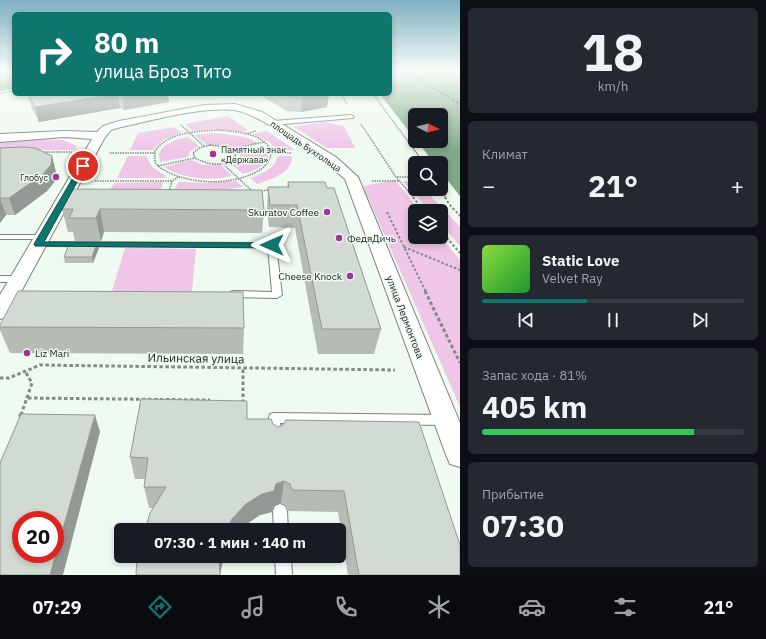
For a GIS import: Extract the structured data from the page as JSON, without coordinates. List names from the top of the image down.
{
  "streets": {
    "street": ["площадь Бухгольца", "улица Лермонтова"],
    "path": ["Ильинская улица"]
  },
  "crossings": [
    ["площадь Бухгольца", "улица Лермонтова"]
  ],
  "places": [
    "Памятный знак «Держава»",
    "Глобус",
    "Skuratov Coffee",
    "ФедяДичь",
    "Cheese Knock",
    "Liz Mari"
  ],
  "north": "right",
  "page": {
    "tile": [
      ["18", "km/h"],
      "Климат",
      ["Запас хода · 81%", "405 km"],
      ["Прибытие", "07:30"]
    ],
    "turn": ["80 m", "улица Броз Тито"],
    "heat": ["−", "21°", "+"],
    "song": ["Static Love", "Velvet Ray"],
    "limit": "20",
    "trip": "07:30 · 1 мин · 140 m",
    "tabs": ["07:29", "21°"]
  }
}
